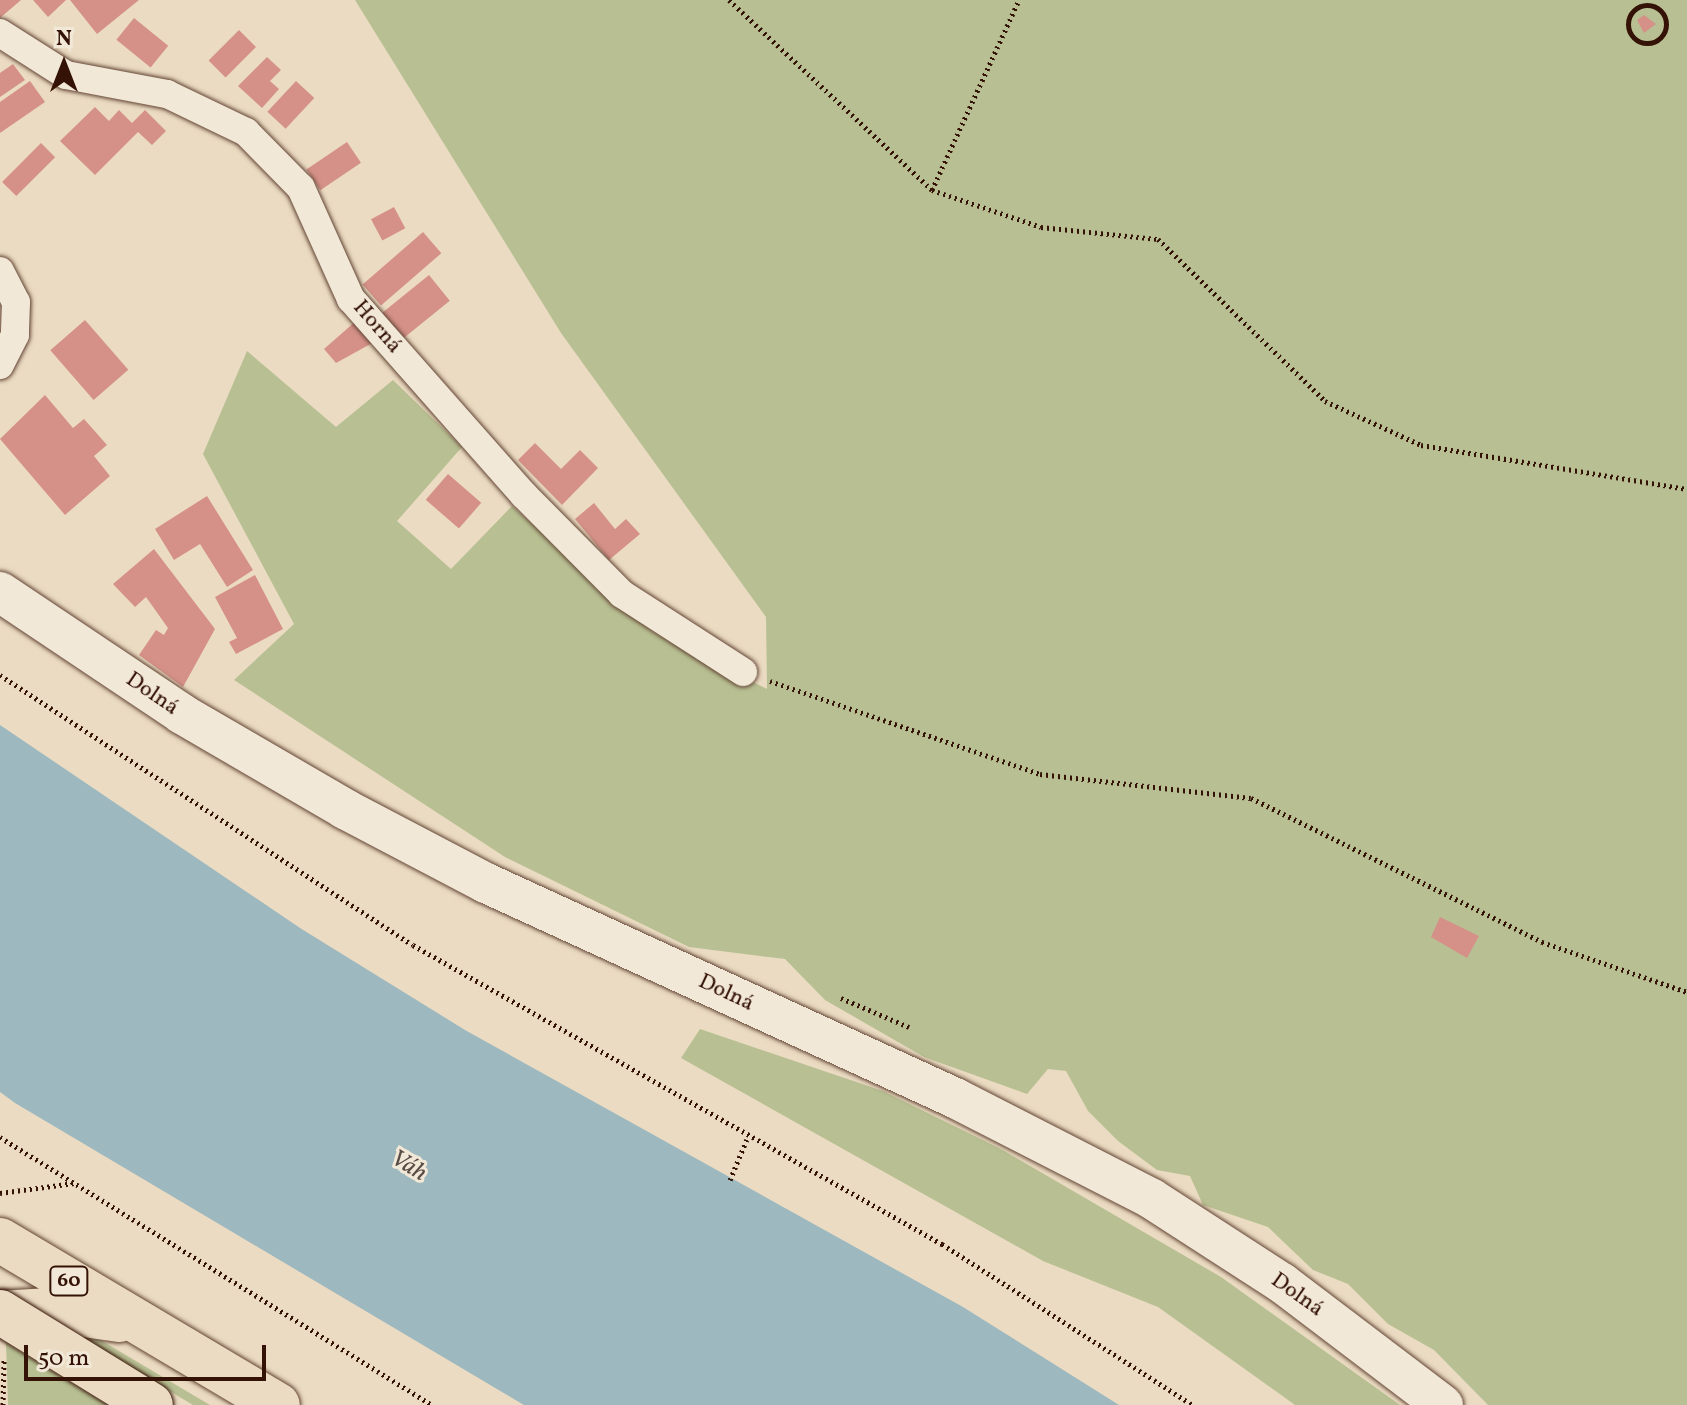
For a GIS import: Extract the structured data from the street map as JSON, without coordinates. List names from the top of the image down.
{
  "streets": {
    "main road": ["Dolná", "60"],
    "street": ["Horná"]
  },
  "water": ["Váh"],
  "scale_bar": "50 m",
  "north": "top"
}
